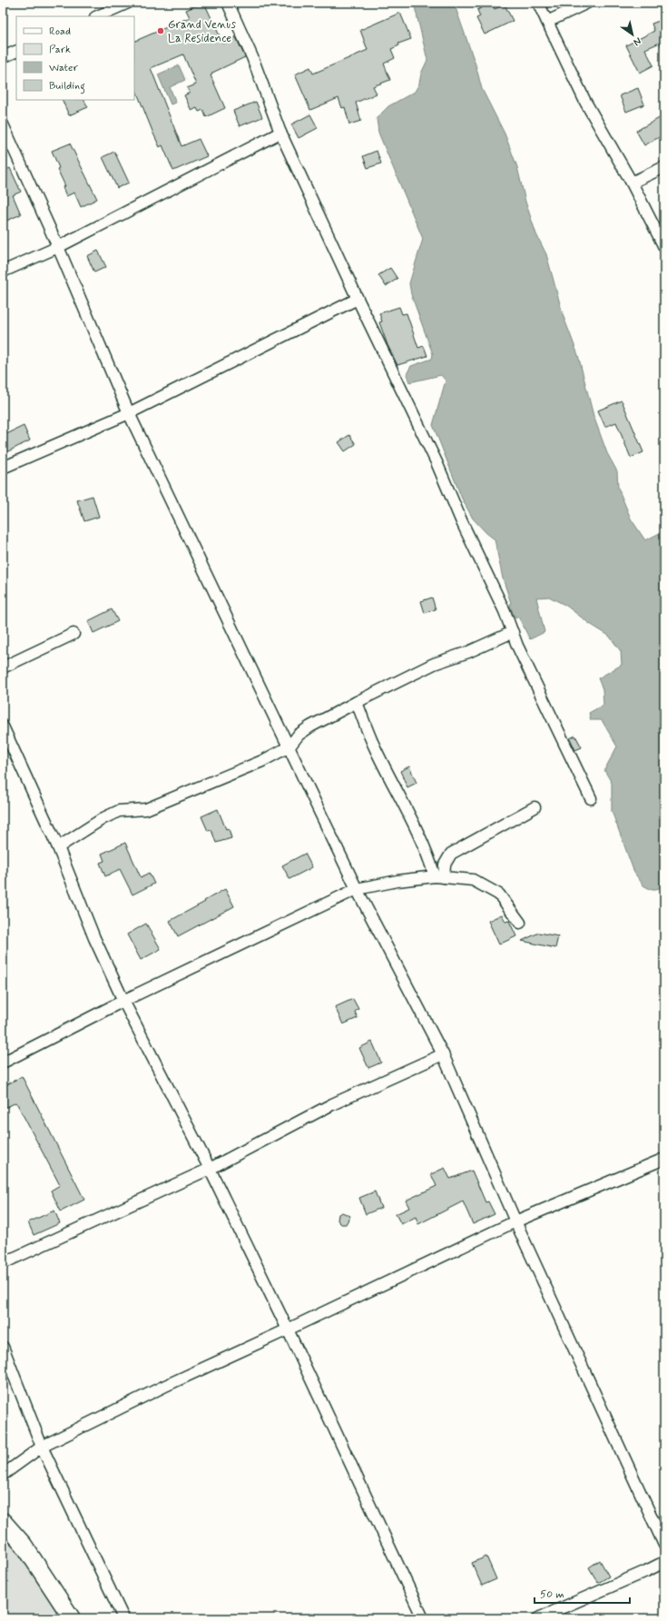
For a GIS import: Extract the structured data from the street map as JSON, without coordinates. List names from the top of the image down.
{
  "places": ["Grand Venus La Residence"],
  "legend": [
    "Road",
    "Park",
    "Water",
    "Building"
  ],
  "scale_bar": "50 m",
  "north": "bottom right"
}
